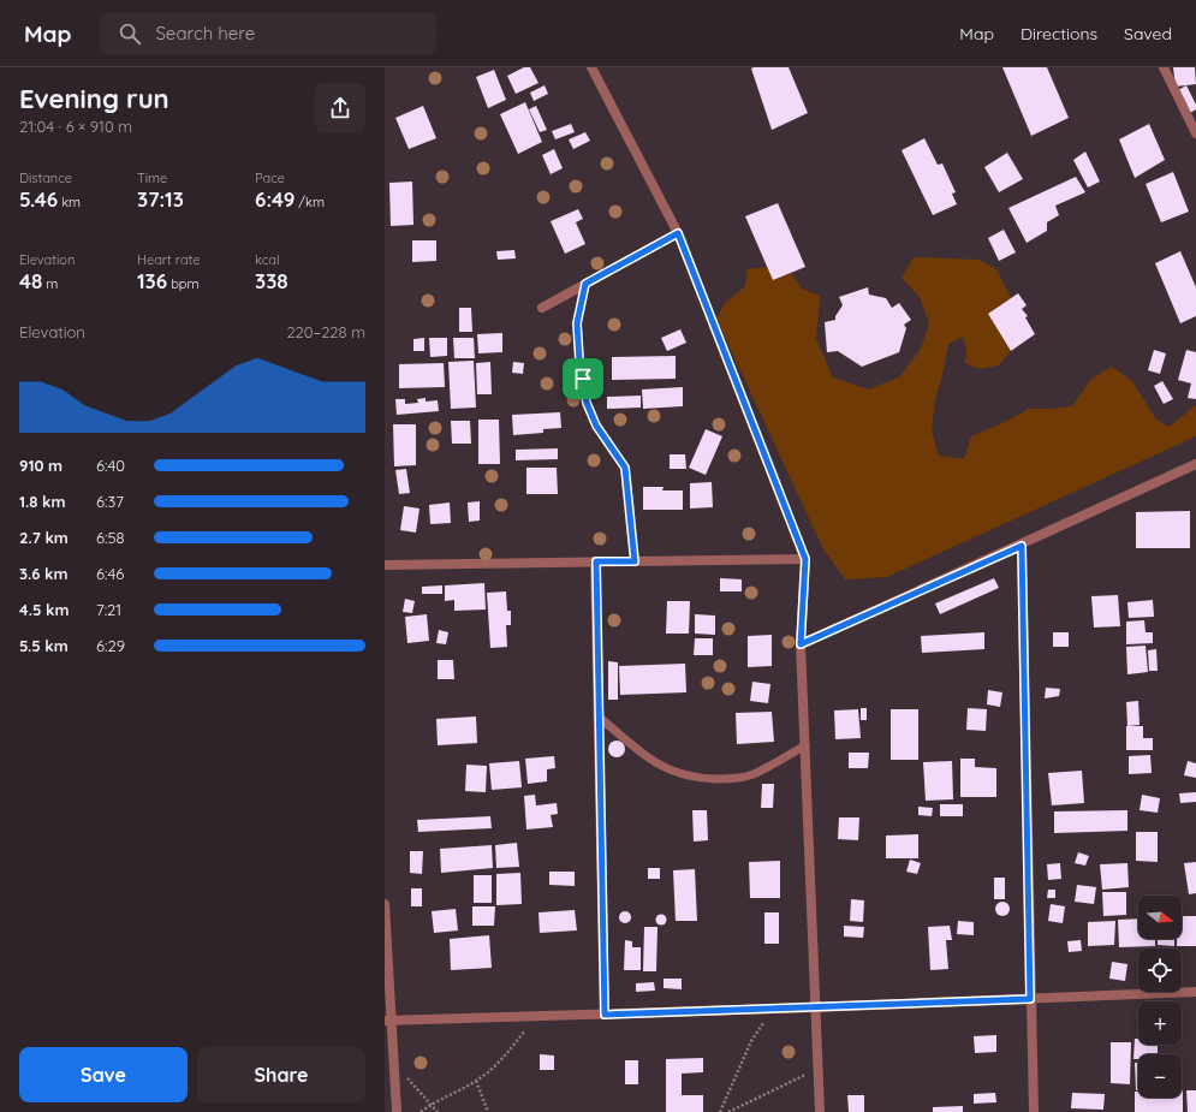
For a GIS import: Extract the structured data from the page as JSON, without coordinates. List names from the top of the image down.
{
  "north": "right",
  "page": {
    "header": "Map",
    "search": "Search here",
    "nav": ["Map", "Directions", "Saved"],
    "heading": ["Evening run", "21:04 · 6 × 910 m"],
    "stats": [
      ["Distance", "5.46 km"],
      ["Time", "37:13"],
      ["Pace", "6:49 /km"],
      ["Elevation", "48 m"],
      ["Heart rate", "136 bpm"],
      ["kcal", "338"]
    ],
    "chart": ["Elevation", "220–228 m"],
    "list": [
      {
        "name": "910 m",
        "note": "6:40"
      },
      {
        "name": "1.8 km",
        "note": "6:37"
      },
      {
        "name": "2.7 km",
        "note": "6:58"
      },
      {
        "name": "3.6 km",
        "note": "6:46"
      },
      {
        "name": "4.5 km",
        "note": "7:21"
      },
      {
        "name": "5.5 km",
        "note": "6:29"
      }
    ],
    "map_buttons": ["+", "−"],
    "buttons": ["Save", "Share"]
  }
}
